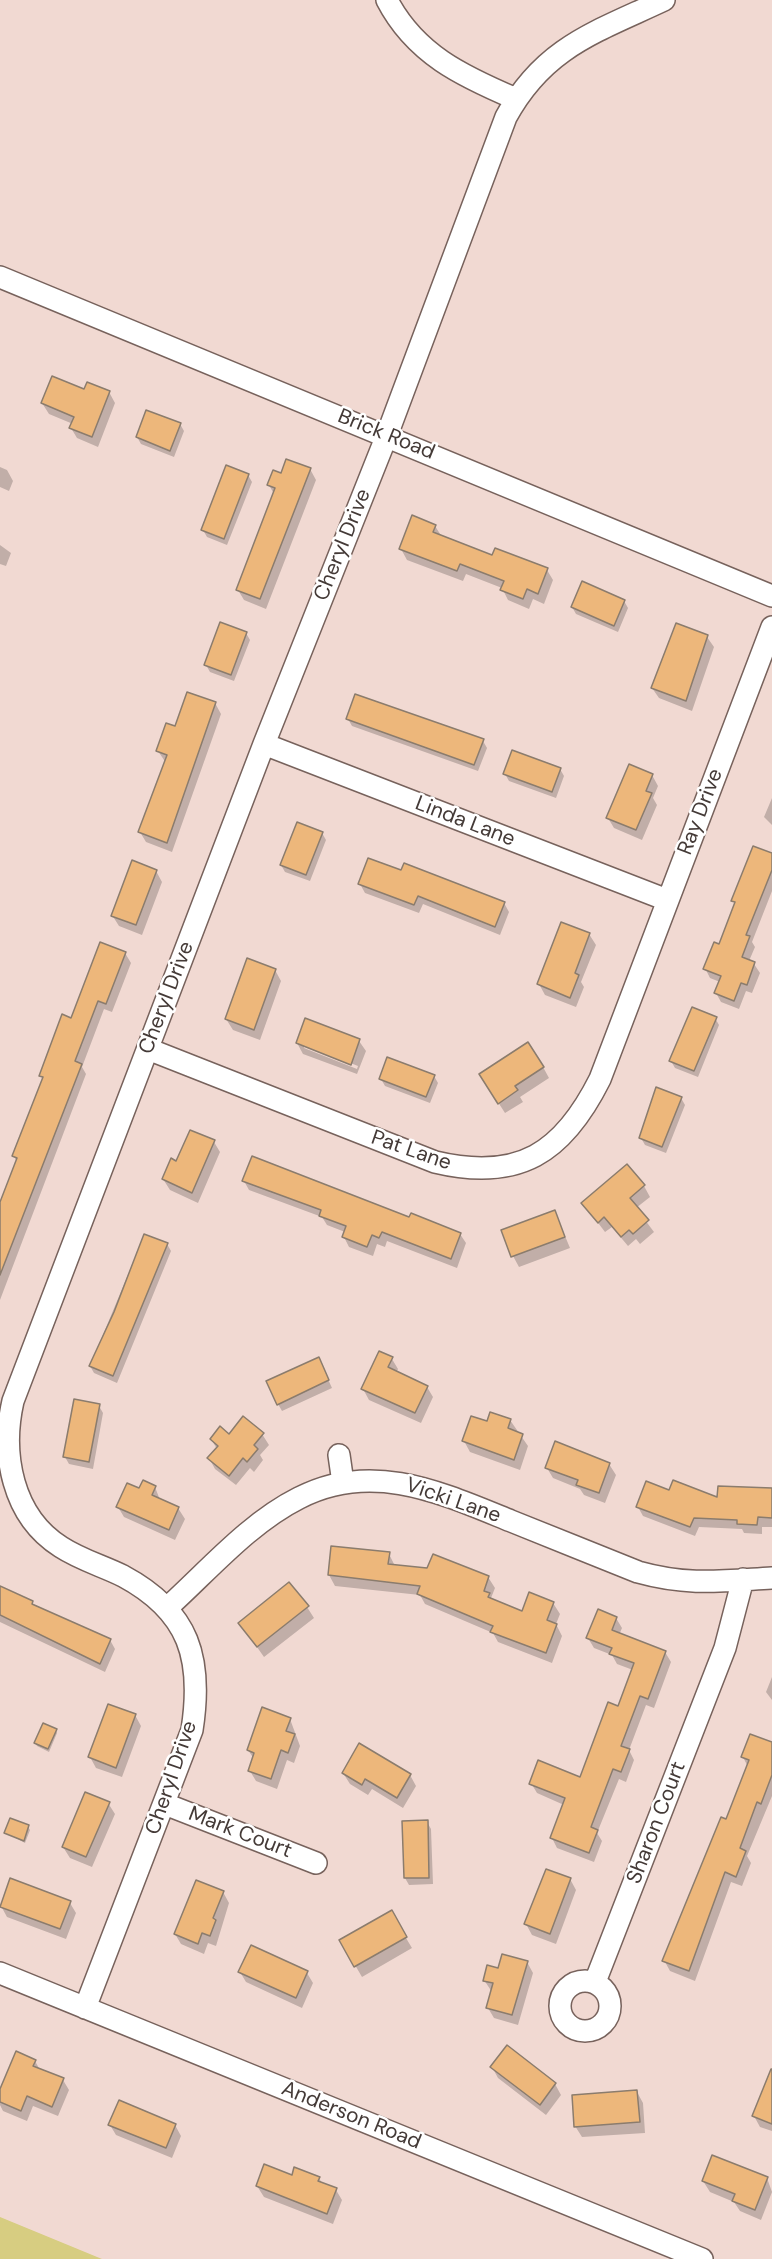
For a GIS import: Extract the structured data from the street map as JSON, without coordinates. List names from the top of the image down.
{
  "streets": {
    "street": [
      "Brick Road",
      "Cheryl Drive",
      "Ray Drive",
      "Linda Lane",
      "Pat Lane",
      "Vicki Lane",
      "Sharon Court",
      "Mark Court",
      "Anderson Road"
    ]
  },
  "crossings": [
    ["Brick Road", "Cheryl Drive"],
    ["Cheryl Drive", "Linda Lane"],
    ["Cheryl Drive", "Pat Lane"],
    ["Cheryl Drive", "Vicki Lane"],
    ["Cheryl Drive", "Mark Court"],
    ["Cheryl Drive", "Anderson Road"],
    ["Ray Drive", "Linda Lane"],
    ["Ray Drive", "Pat Lane"],
    ["Vicki Lane", "Sharon Court"]
  ]
}
